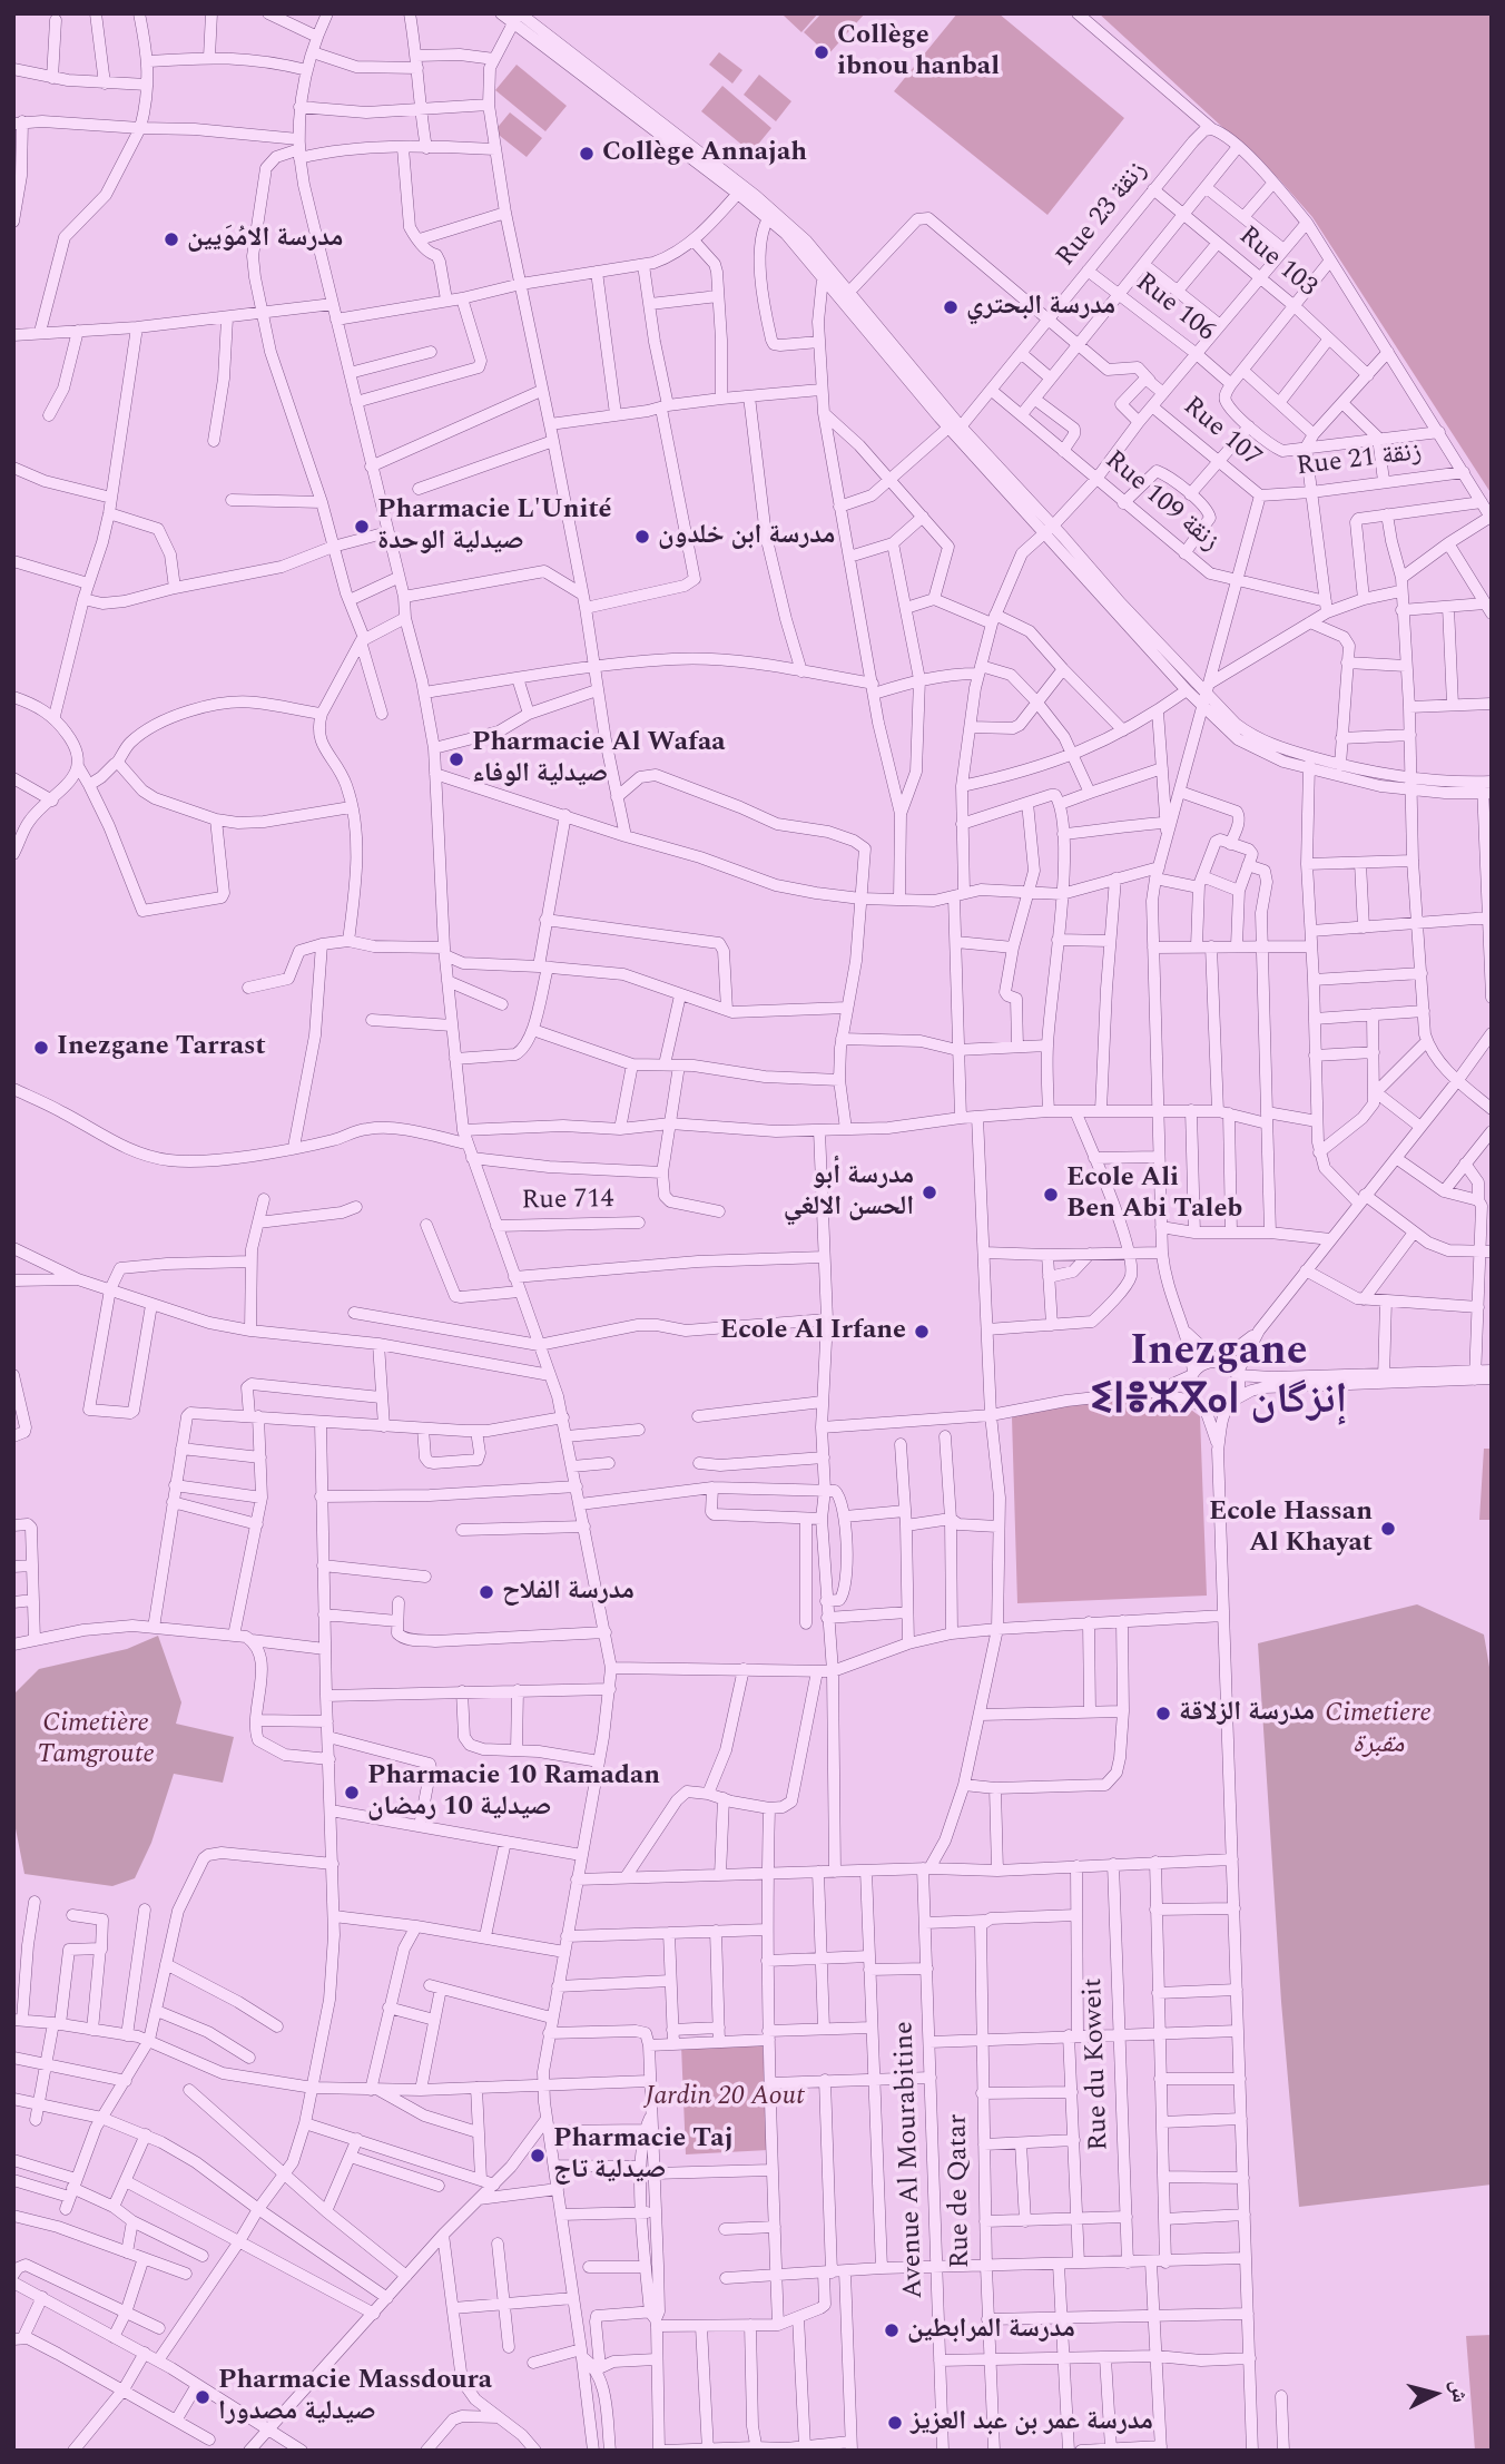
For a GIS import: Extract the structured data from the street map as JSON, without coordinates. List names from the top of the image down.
{
  "streets": {
    "street": [
      "Rue 23 زنقة",
      "Rue 103",
      "Rue 106",
      "Rue 107",
      "Rue 21 زنقة",
      "Rue 109 زنقة",
      "Rue 714",
      "Rue du Koweit",
      "Avenue Al Mourabitine",
      "Rue de Qatar"
    ]
  },
  "crossings": [
    ["Rue 23 زنقة", "Rue 103"],
    ["Rue 23 زنقة", "Rue 106"],
    ["Rue 23 زنقة", "Rue 109 زنقة"],
    ["Rue 107", "Rue 21 زنقة"]
  ],
  "districts": ["Inezgane ⵉⵏⴻⵣⴳⴰⵏ إنزگان"],
  "parks": ["Cimetiere مقبرة", "Cimetière Tamgroute", "Jardin 20 Aout"],
  "places": [
    "Collège ibnou hanbal",
    "Collège Annajah",
    "مدرسة الامُوَيين",
    "مدرسة البحتري",
    "Pharmacie L'Unité صيدلية الوحدة",
    "مدرسة ابن خلدون",
    "Pharmacie Al Wafaa صيدلية الوفاء",
    "Inezgane Tarrast",
    "مدرسة أبو الحسن الالغي",
    "Ecole Ali Ben Abi Taleb",
    "Ecole Al Irfane",
    "Ecole Hassan Al Khayat",
    "مدرسة الفلاح",
    "مدرسة الزلاقة",
    "Pharmacie 10 Ramadan صيدلية 10 رمضان",
    "Pharmacie Taj صيدلية تاج",
    "مدرسة المرابطين",
    "Pharmacie Massdoura صيدلية مصدورا",
    "مدرسة عمر بن عبد العزيز"
  ],
  "north": "right"
}
